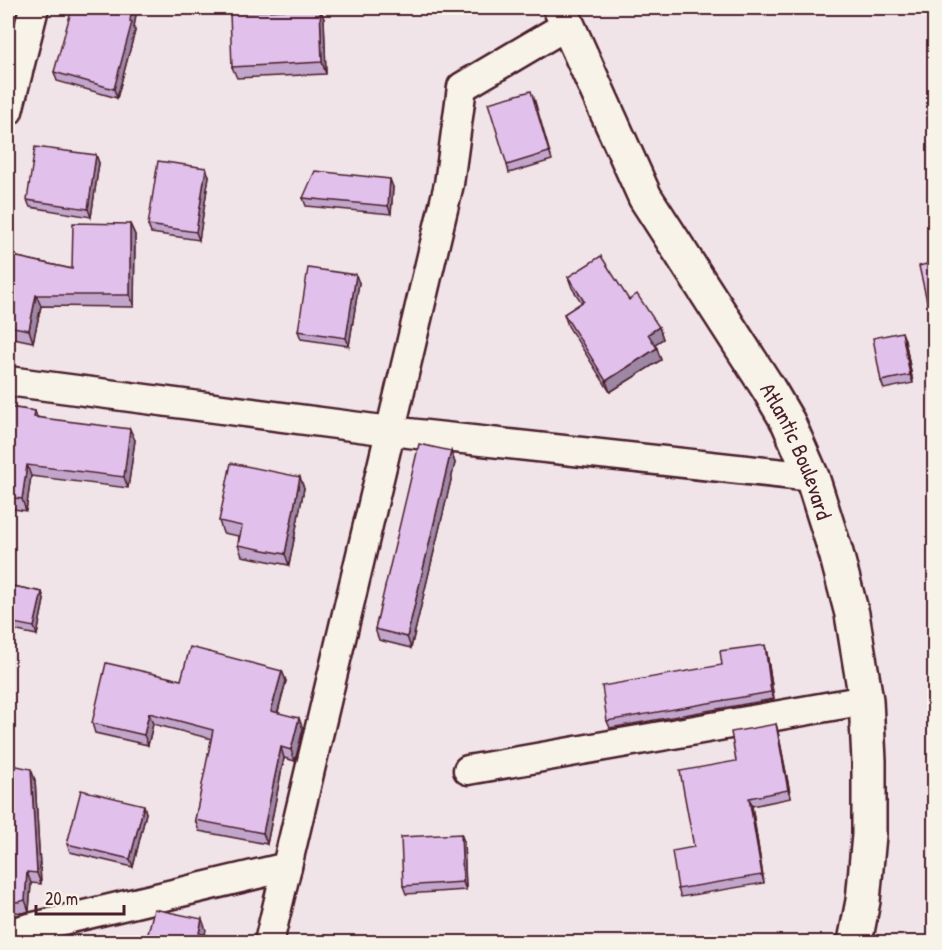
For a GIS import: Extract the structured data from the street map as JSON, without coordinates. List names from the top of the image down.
{
  "streets": {
    "street": ["Atlantic Boulevard"]
  },
  "scale_bar": "20 m"
}
